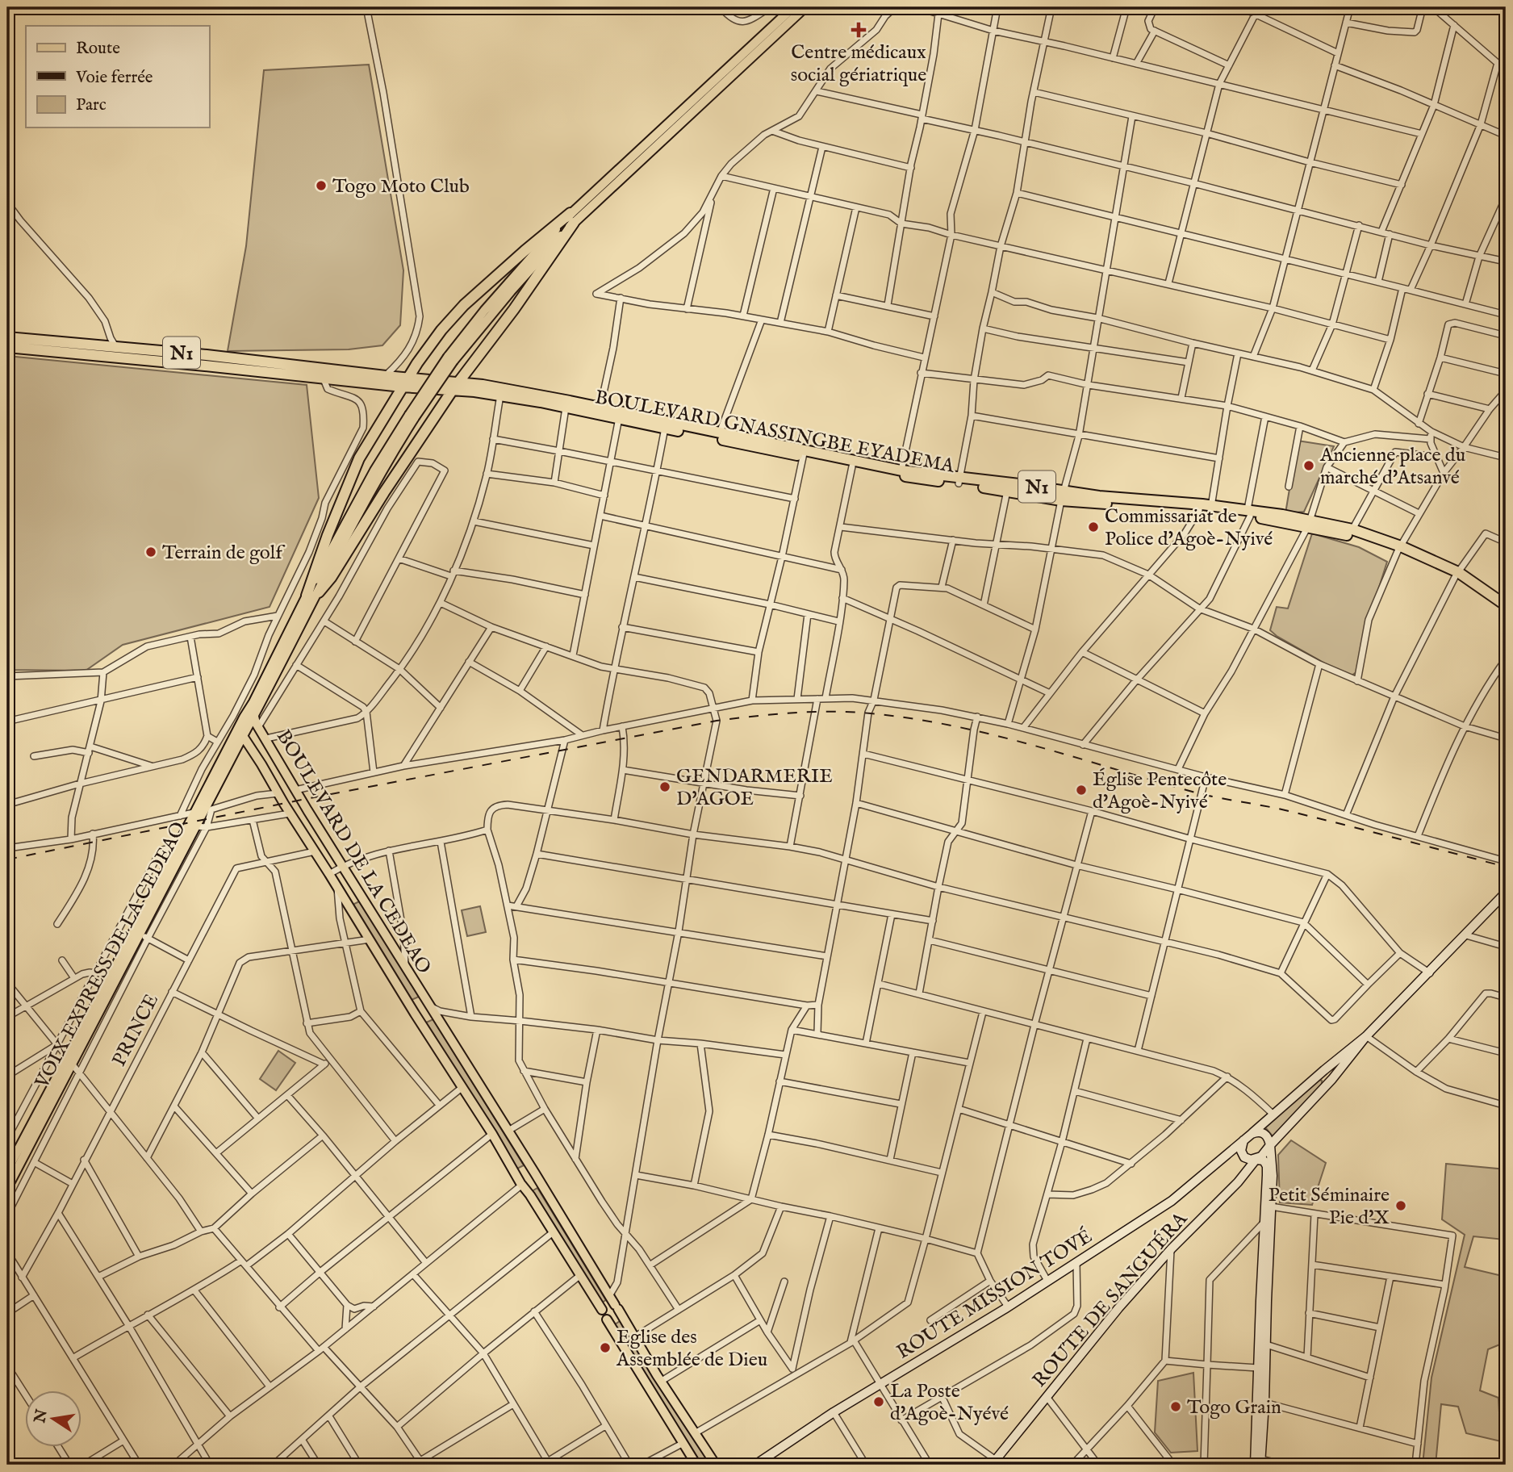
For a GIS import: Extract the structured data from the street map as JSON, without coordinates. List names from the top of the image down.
{
  "streets": {
    "highway": ["N1", "BOULEVARD GNASSINGBE EYADEMA"],
    "main road": ["BOULEVARD DE LA CEDEAO", "VOIX EXPRESS DE LA CEDEAO"],
    "street": ["PRINCE", "ROUTE MISSION TOVÉ", "ROUTE DE SANGUÉRA"]
  },
  "crossings": [
    ["N1", "BOULEVARD GNASSINGBE EYADEMA"],
    ["BOULEVARD DE LA CEDEAO", "VOIX EXPRESS DE LA CEDEAO"],
    ["BOULEVARD DE LA CEDEAO", "PRINCE"],
    ["ROUTE MISSION TOVÉ", "ROUTE DE SANGUÉRA"]
  ],
  "places": {
    "health": ["Centre médicaux social gériatrique"],
    "other": [
      "Togo Moto Club",
      "Ancienne place du marché d'Atsanvé",
      "Commissariat de Police d'Agoè-Nyivé",
      "Terrain de golf",
      "GENDARMERIE D'AGOE",
      "Église Pentecôte d'Agoè-Nyivé",
      "Petit Séminaire Pie d'X",
      "Eglise des Assemblée de Dieu",
      "La Poste d'Agoè-Nyévé",
      "Togo Grain"
    ]
  },
  "legend": ["Route", "Voie ferrée", "Parc"],
  "north": "left"
}
